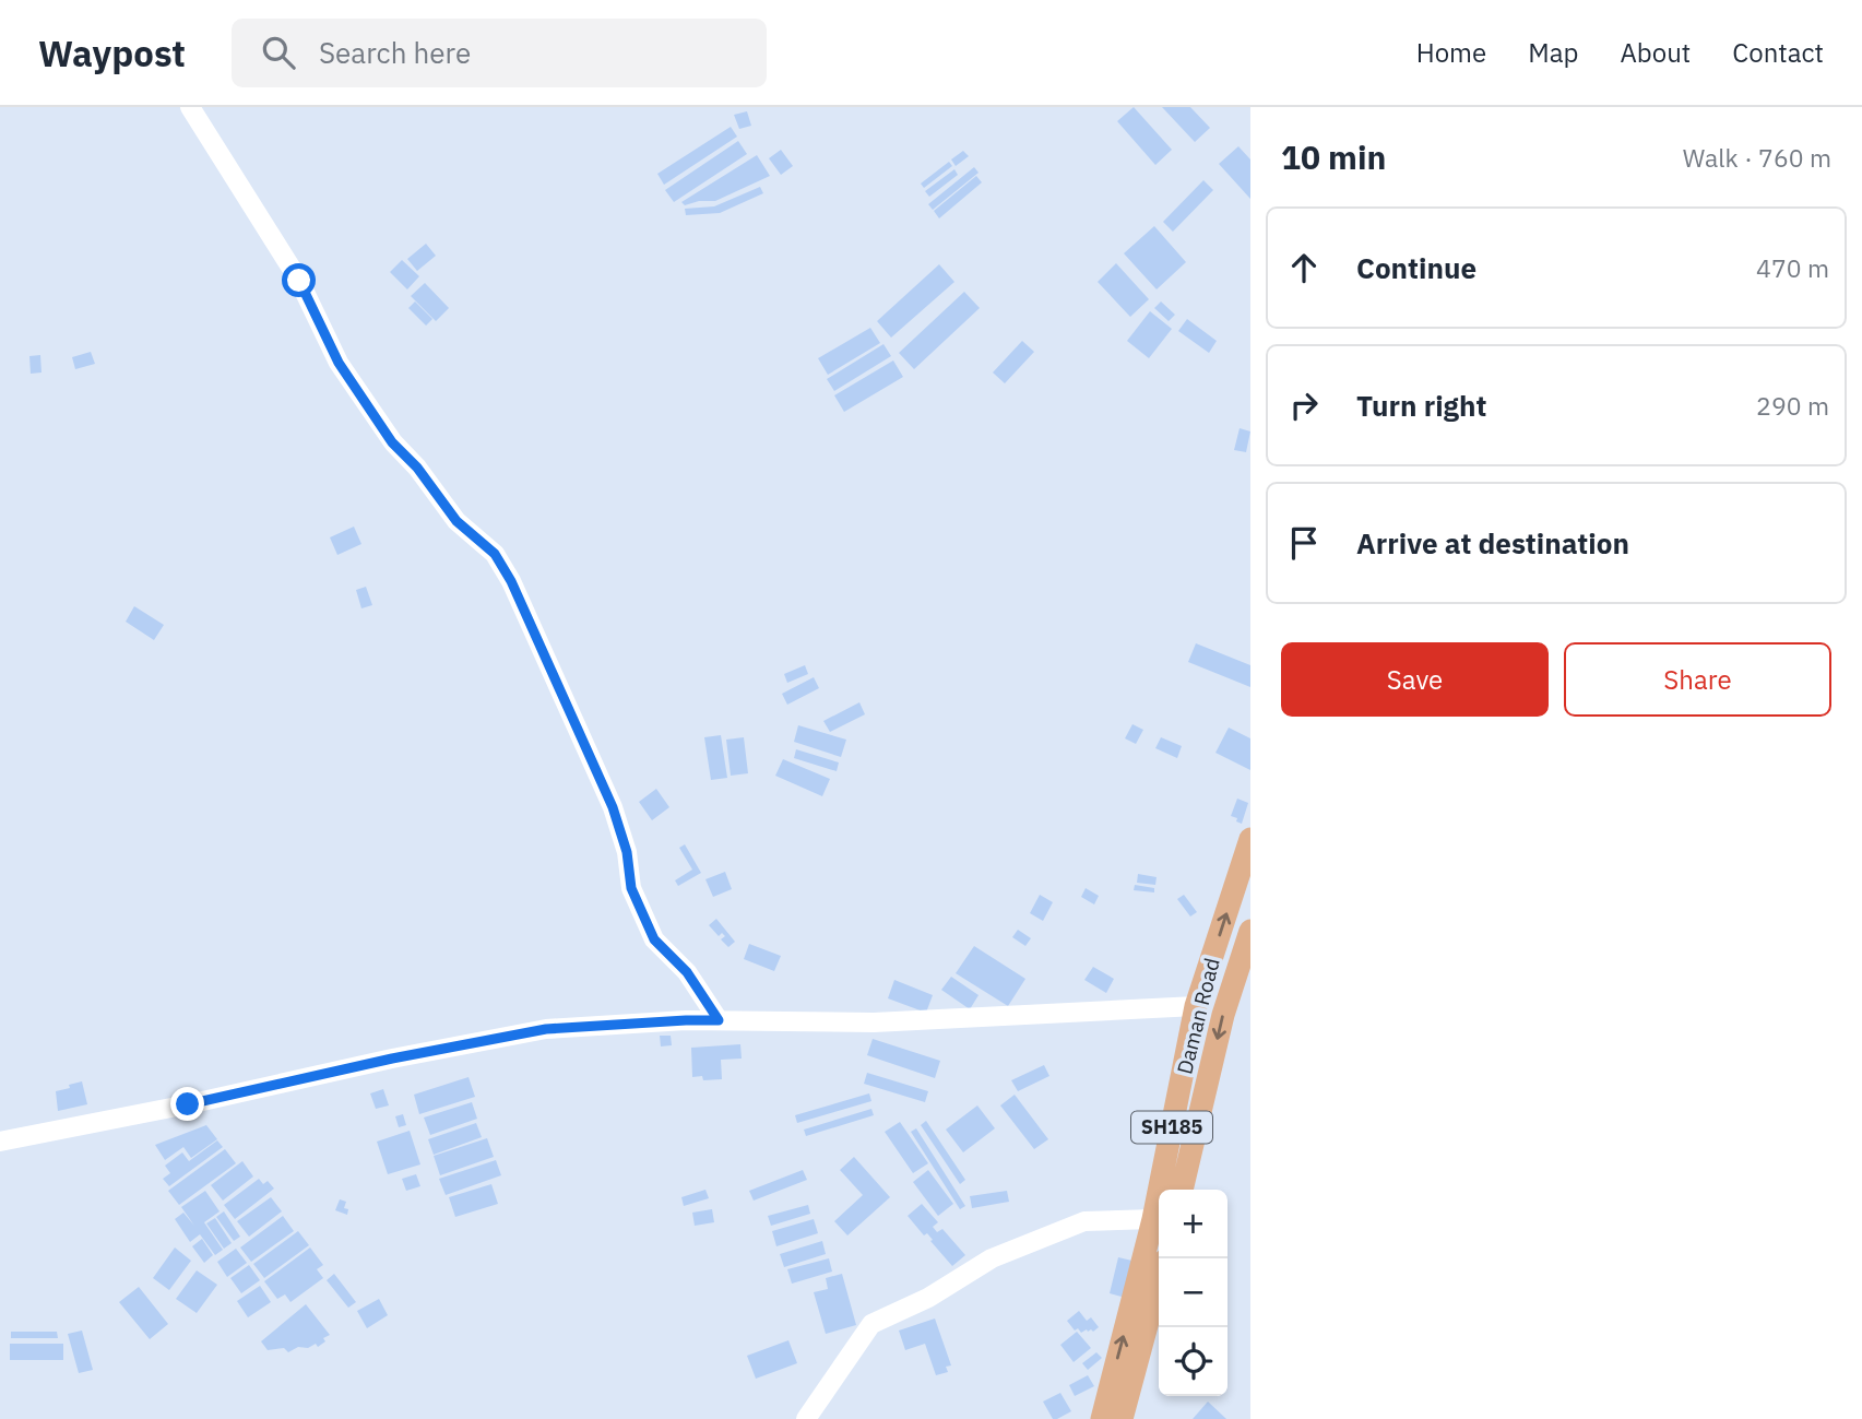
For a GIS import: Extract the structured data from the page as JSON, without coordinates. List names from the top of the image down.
{
  "streets": {
    "main road": ["Daman Road", "SH185"]
  },
  "page": {
    "header": "Waypost",
    "search": "Search here",
    "nav": [
      "Home",
      "Map",
      "About",
      "Contact"
    ],
    "heading": ["10 min", "Walk · 760 m"],
    "list": [
      ["Continue", "470 m"],
      ["Turn right", "290 m"],
      "Arrive at destination"
    ],
    "buttons": ["Save", "Share"],
    "map_buttons": ["+", "−"]
  }
}
